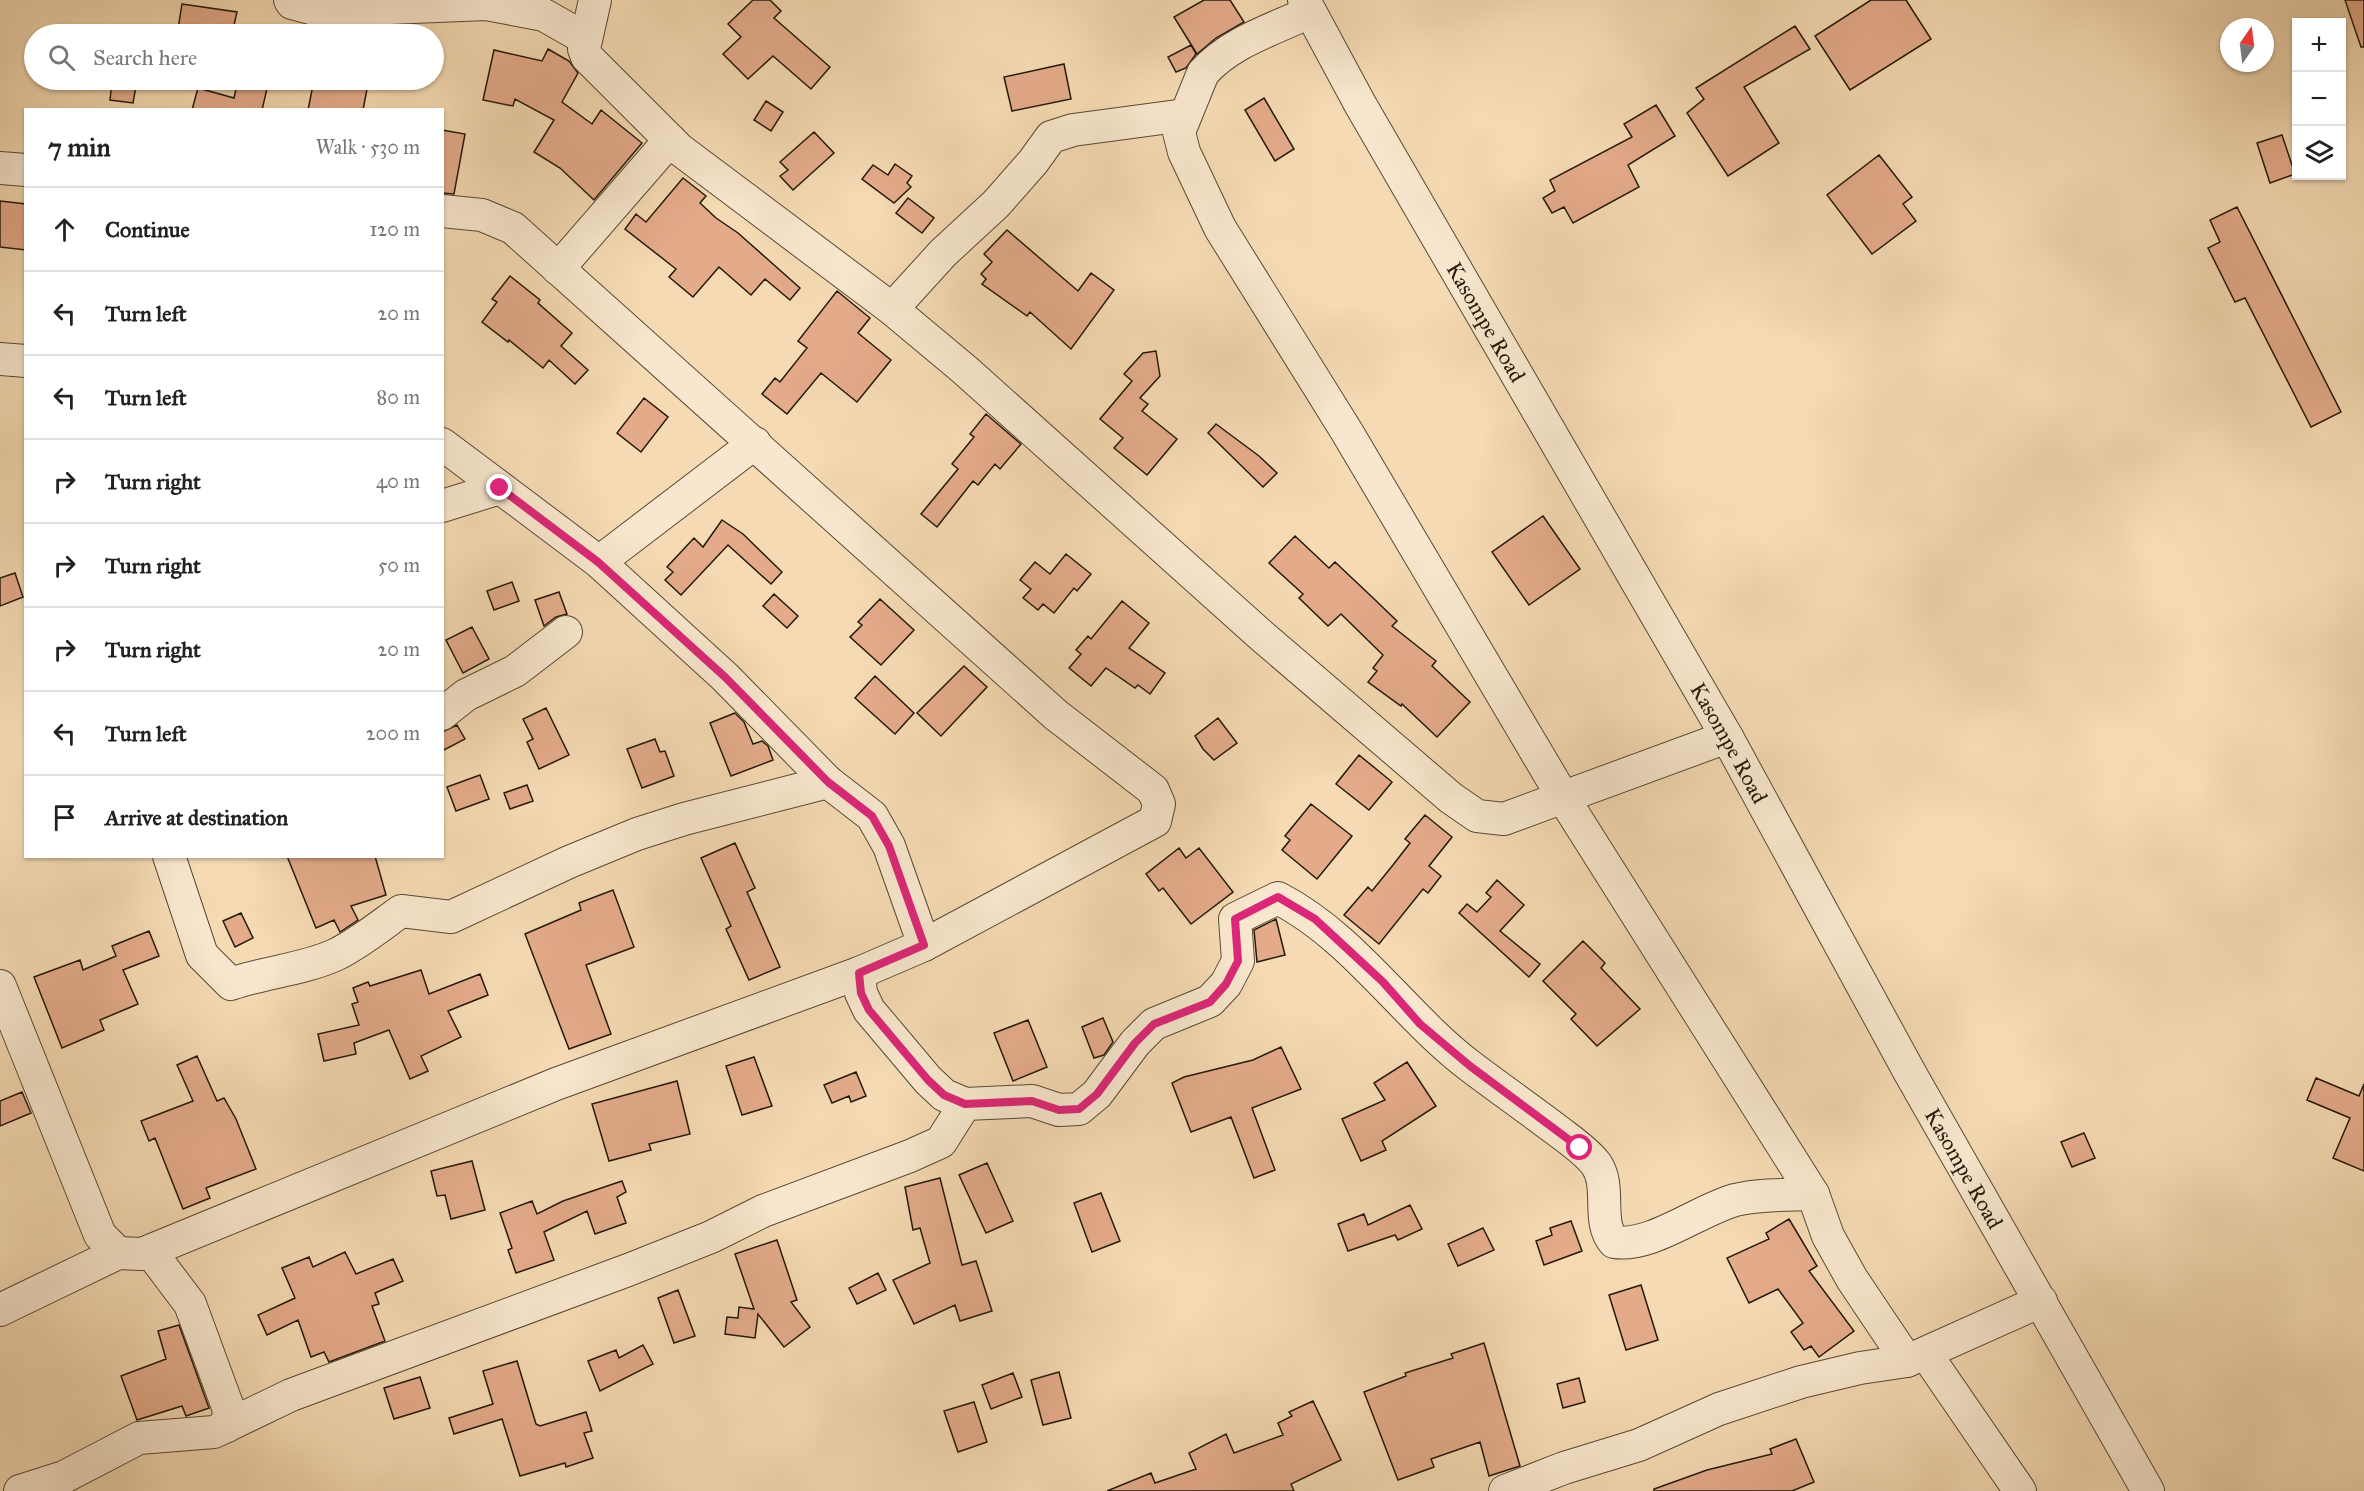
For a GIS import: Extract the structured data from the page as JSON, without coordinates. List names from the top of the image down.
{
  "streets": {
    "street": ["Kasompe Road"]
  },
  "north": "top",
  "page": {
    "map_buttons": ["+", "−"],
    "search": "Search here",
    "heading": ["7 min", "Walk · 530 m"],
    "list": [
      ["Continue", "120 m"],
      ["Turn left", "20 m"],
      ["Turn left", "80 m"],
      ["Turn right", "40 m"],
      ["Turn right", "50 m"],
      ["Turn right", "20 m"],
      ["Turn left", "200 m"],
      "Arrive at destination"
    ]
  }
}
